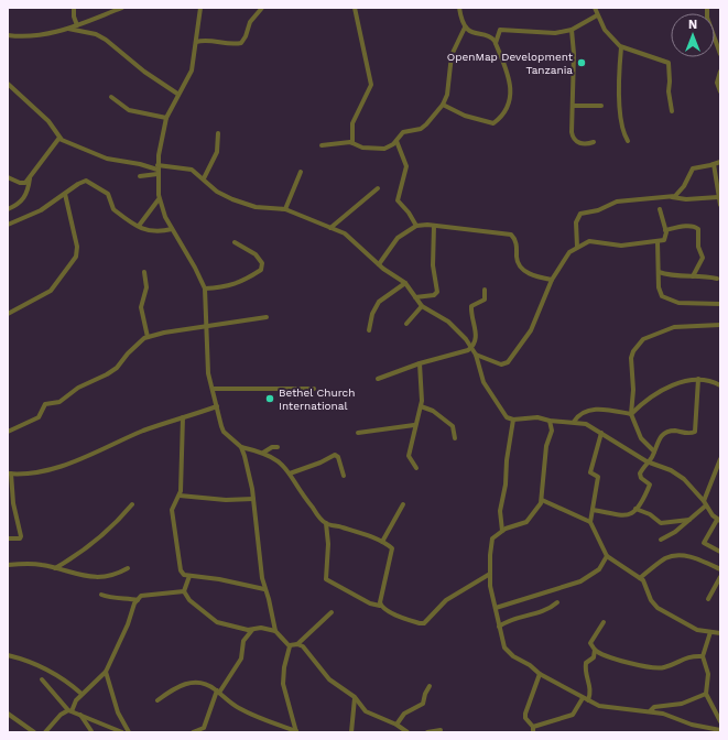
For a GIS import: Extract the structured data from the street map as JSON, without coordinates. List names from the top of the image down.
{
  "places": ["OpenMap Development Tanzania", "Bethel Church International"],
  "north": "top"
}
